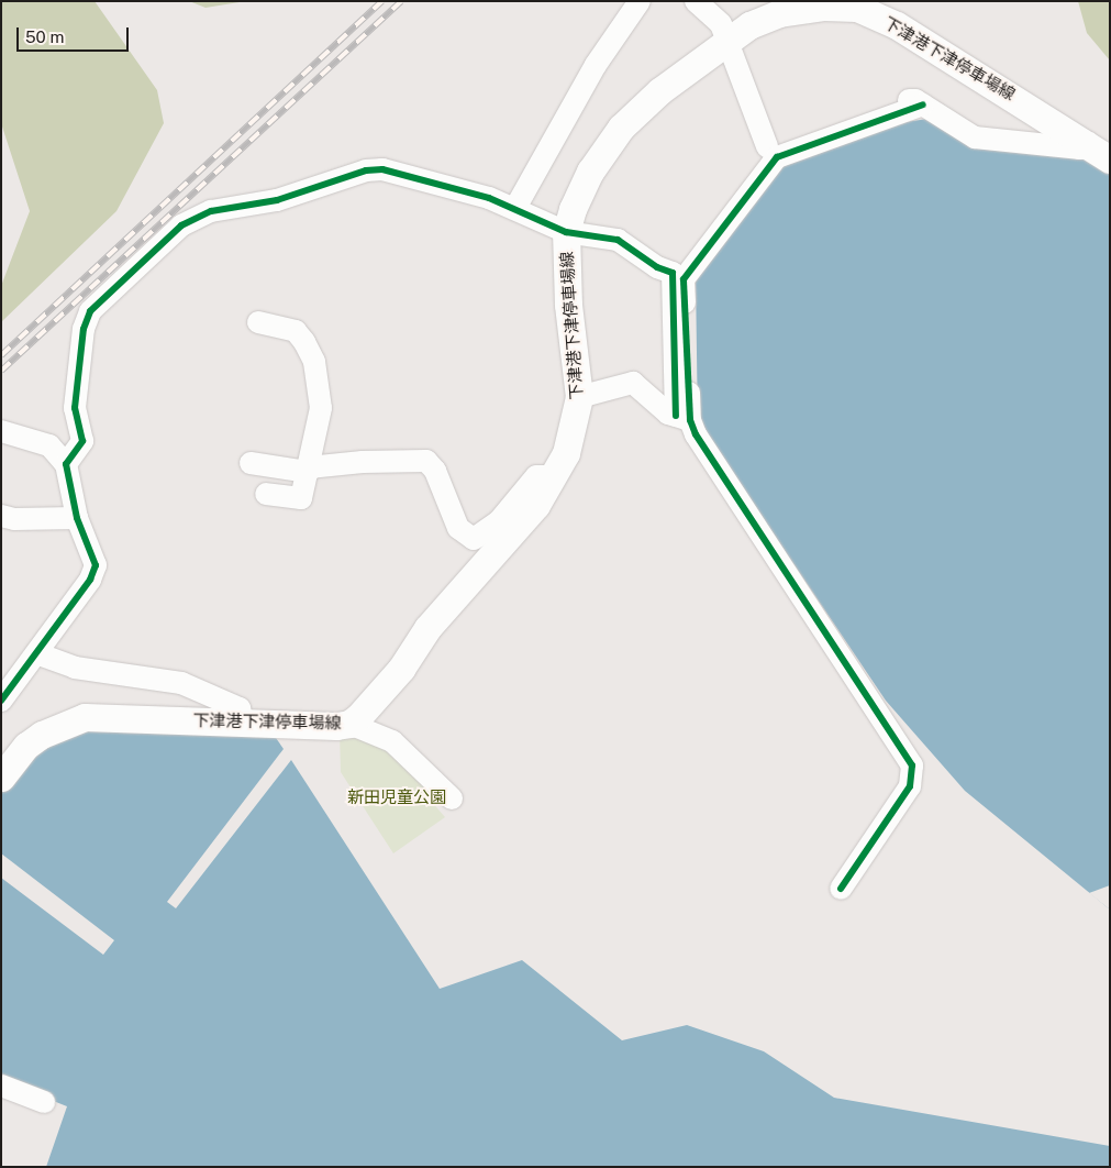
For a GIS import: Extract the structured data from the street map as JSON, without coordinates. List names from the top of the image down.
{
  "streets": {
    "main road": ["下津港下津停車場線"]
  },
  "parks": ["新田児童公園"],
  "scale_bar": "50 m"
}
